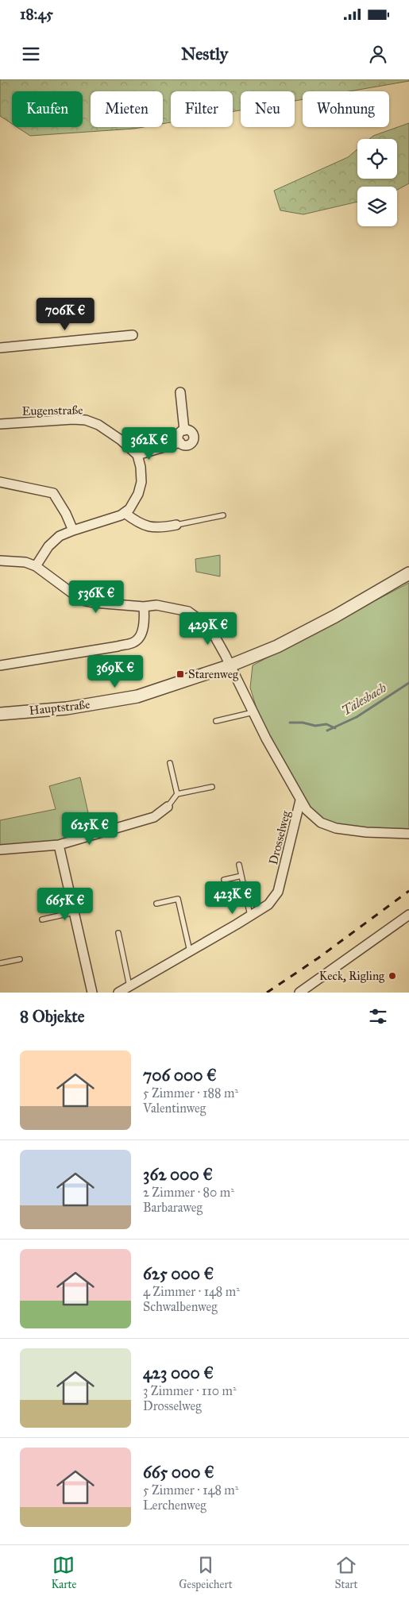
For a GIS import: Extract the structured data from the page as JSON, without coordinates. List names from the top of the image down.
{
  "streets": {
    "street": ["Eugenstraße", "Hauptstraße", "Drosselweg"]
  },
  "water": ["Tälesbach"],
  "places": {
    "transit": ["Starenweg"],
    "other": ["Keck, Rigling"]
  },
  "page": {
    "status": "18:45",
    "header": "Nestly",
    "chip": [
      "Kaufen",
      "Mieten",
      "Filter",
      "Neu",
      "Wohnung"
    ],
    "price": [
      "706K €",
      "362K €",
      "536K €",
      "429K €",
      "369K €",
      "625K €",
      "423K €",
      "665K €"
    ],
    "heading": "8 Objekte",
    "list": [
      {
        "name": "706 000 €",
        "note": "5 Zimmer · 188 m² · Valentinweg"
      },
      {
        "name": "362 000 €",
        "note": "2 Zimmer · 80 m² · Barbaraweg"
      },
      {
        "name": "625 000 €",
        "note": "4 Zimmer · 148 m² · Schwalbenweg"
      },
      {
        "name": "423 000 €",
        "note": "3 Zimmer · 110 m² · Drosselweg"
      },
      {
        "name": "665 000 €",
        "note": "5 Zimmer · 148 m² · Lerchenweg"
      }
    ],
    "tabs": ["Karte", "Gespeichert", "Start"]
  }
}
